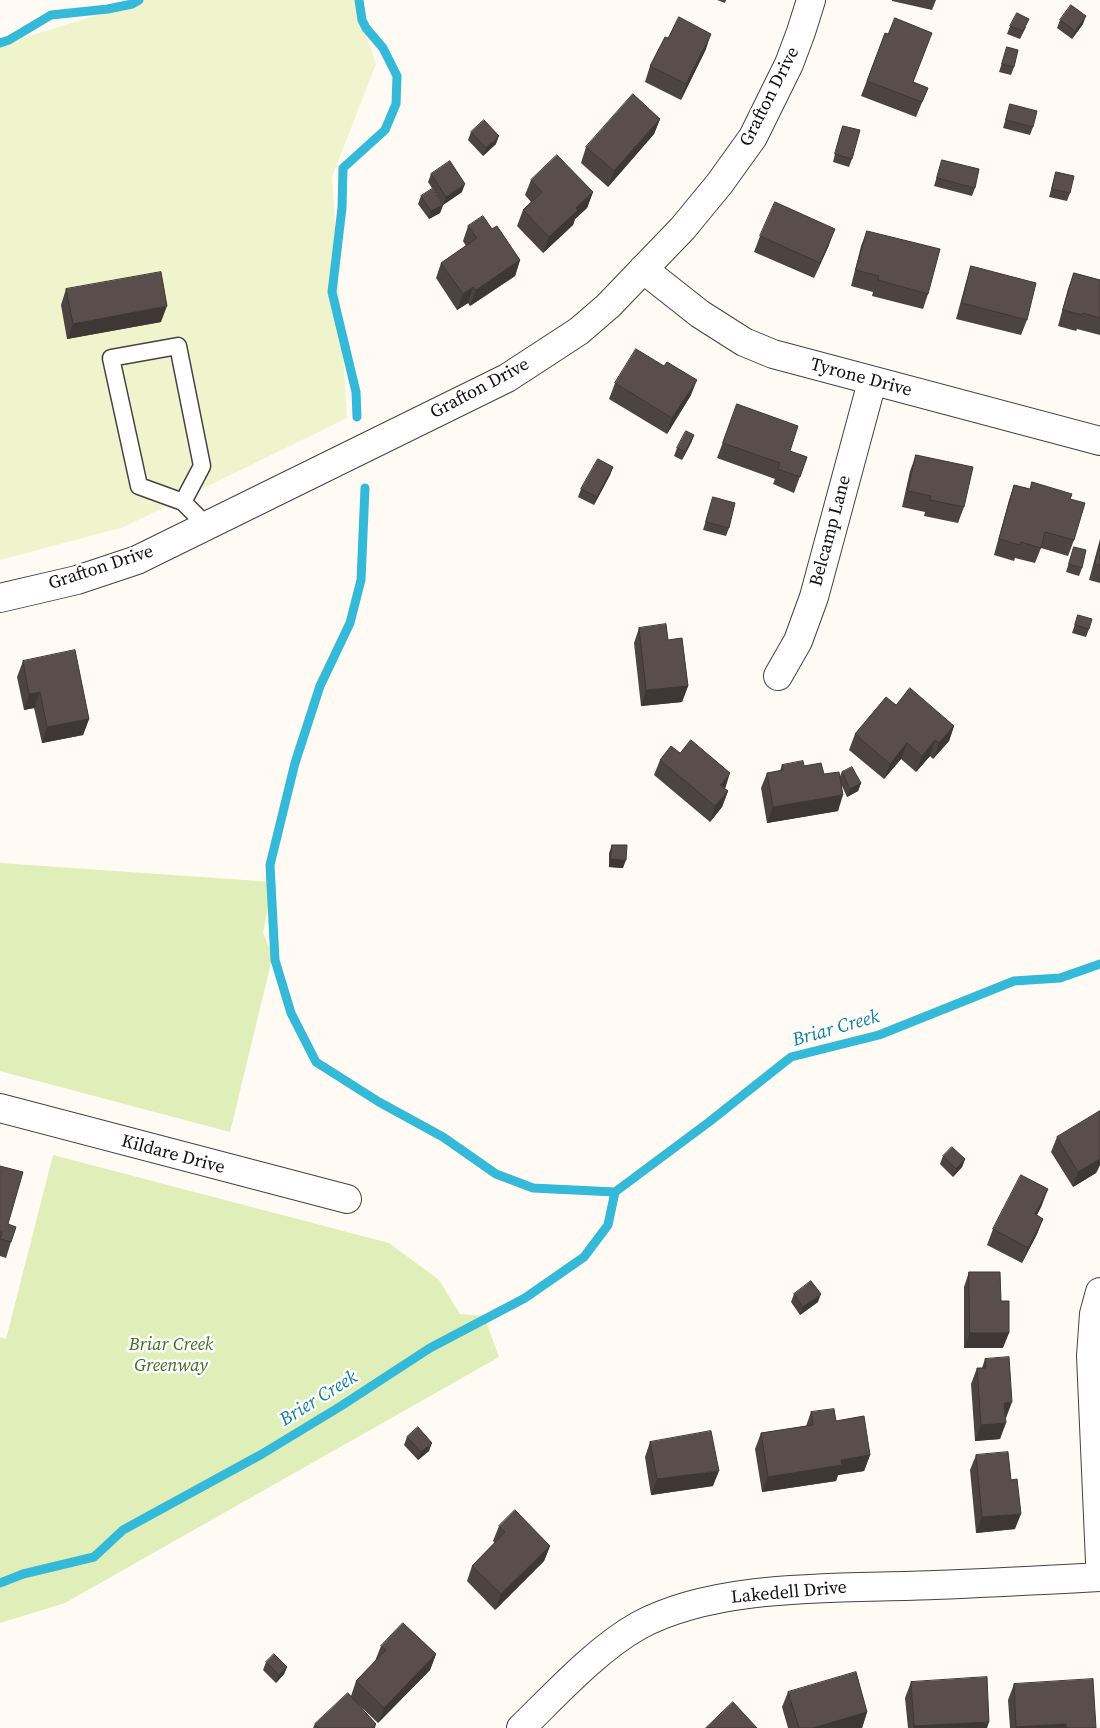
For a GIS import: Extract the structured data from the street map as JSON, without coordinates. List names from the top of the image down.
{
  "streets": {
    "street": [
      "Grafton Drive",
      "Tyrone Drive",
      "Belcamp Lane",
      "Kildare Drive",
      "Lakedell Drive"
    ]
  },
  "crossings": [
    ["Grafton Drive", "Tyrone Drive"],
    ["Tyrone Drive", "Belcamp Lane"]
  ],
  "water": ["Briar Creek", "Brier Creek"],
  "parks": ["Briar Creek Greenway"]
}
